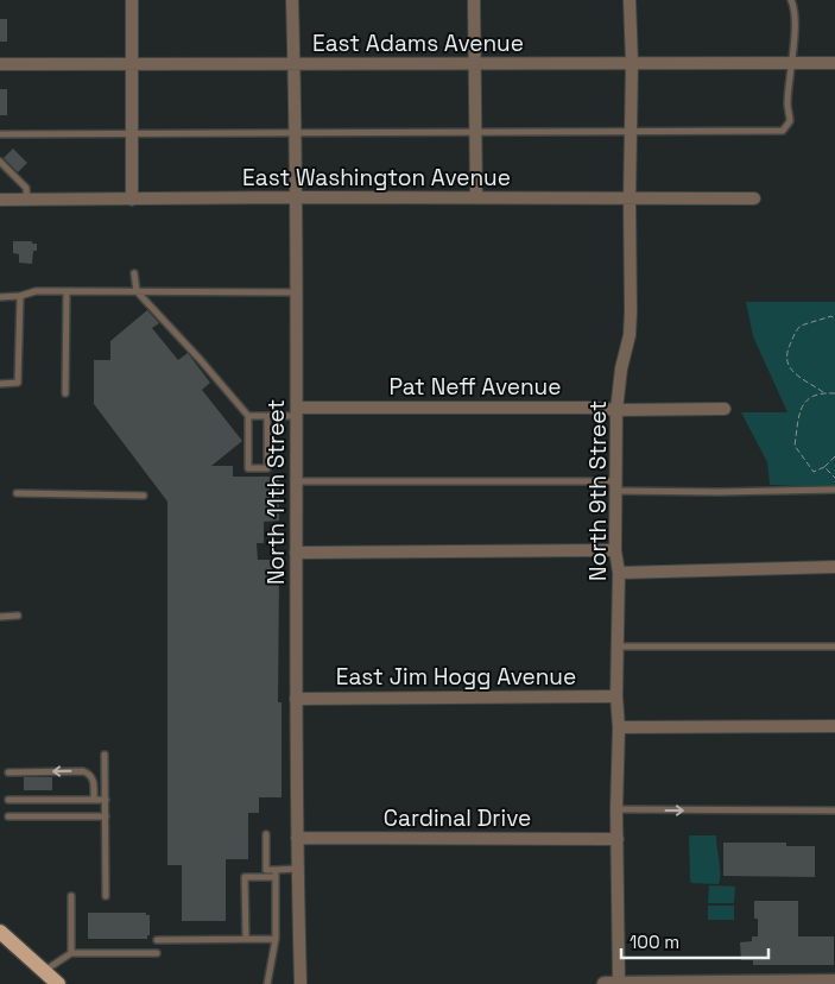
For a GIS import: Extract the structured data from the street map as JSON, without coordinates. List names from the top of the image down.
{
  "streets": {
    "street": [
      "East Adams Avenue",
      "East Washington Avenue",
      "Pat Neff Avenue",
      "North 9th Street",
      "North 11th Street",
      "East Jim Hogg Avenue",
      "Cardinal Drive"
    ]
  },
  "crossings": [
    ["East Adams Avenue", "North 9th Street"],
    ["East Adams Avenue", "North 11th Street"],
    ["East Washington Avenue", "North 9th Street"],
    ["East Washington Avenue", "North 11th Street"],
    ["Pat Neff Avenue", "North 9th Street"],
    ["Pat Neff Avenue", "North 11th Street"],
    ["North 9th Street", "East Jim Hogg Avenue"],
    ["North 9th Street", "Cardinal Drive"],
    ["North 11th Street", "East Jim Hogg Avenue"],
    ["North 11th Street", "Cardinal Drive"]
  ],
  "scale_bar": "100 m"
}
